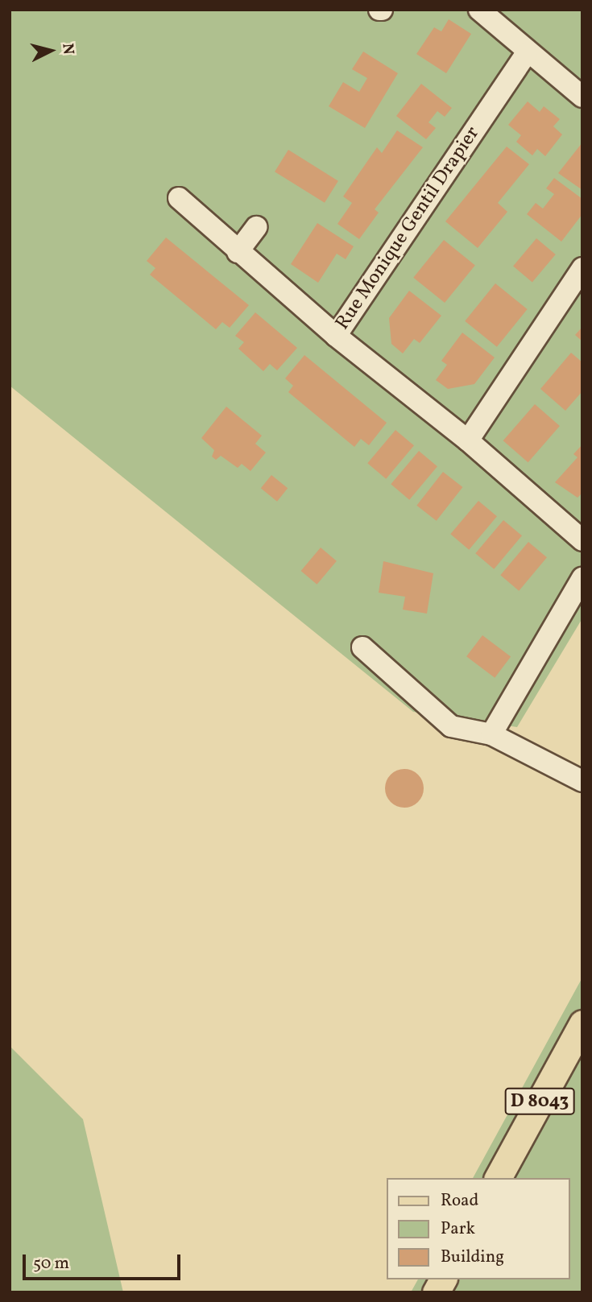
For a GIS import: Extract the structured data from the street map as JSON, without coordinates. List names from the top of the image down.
{
  "streets": {
    "main road": ["D 8043"],
    "street": ["Rue Monique Gentil Drapier"]
  },
  "legend": ["Road", "Park", "Building"],
  "scale_bar": "50 m",
  "north": "right"
}
